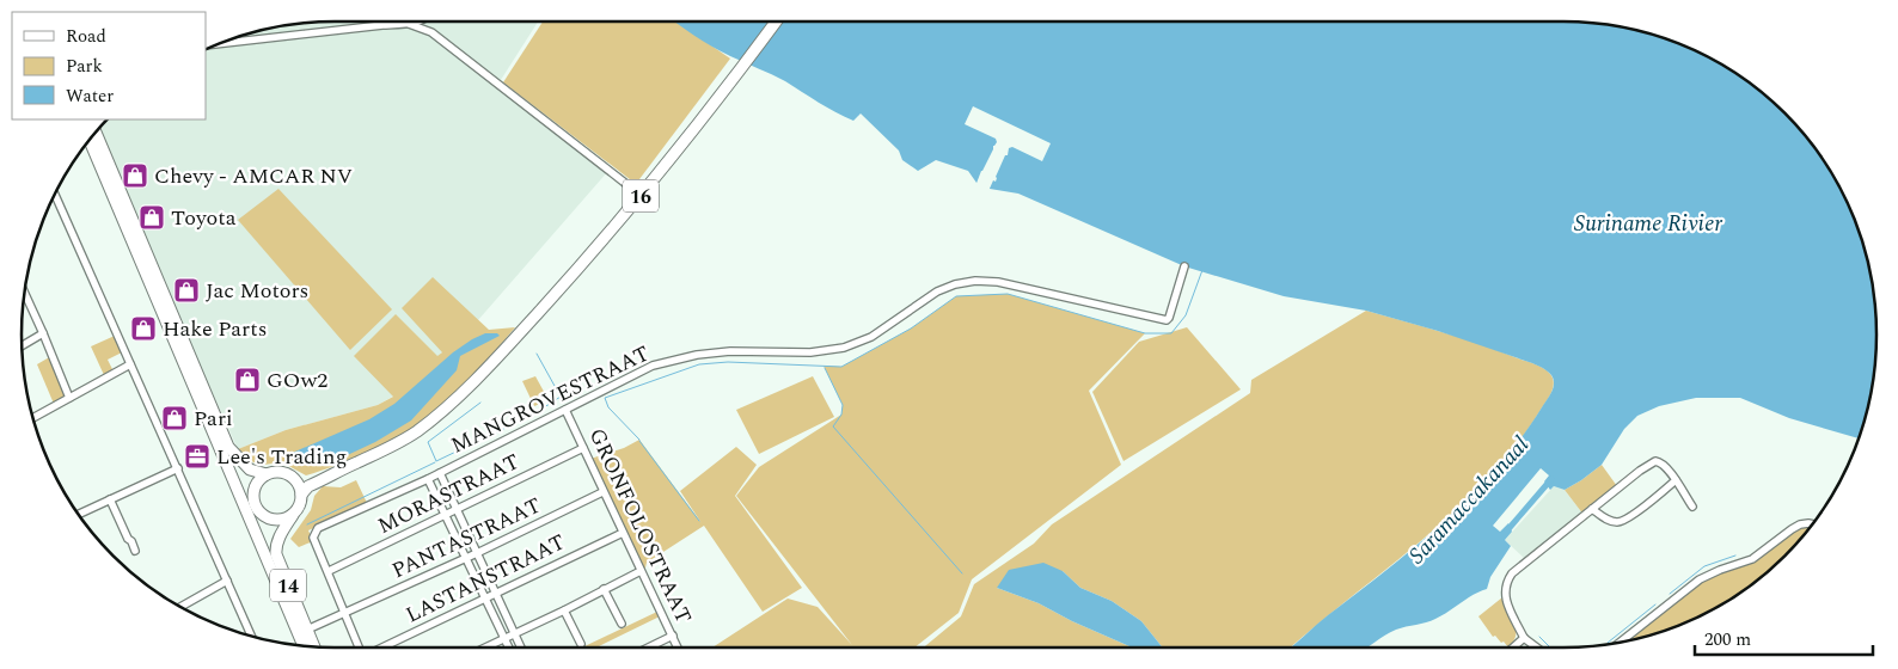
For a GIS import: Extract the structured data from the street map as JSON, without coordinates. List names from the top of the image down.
{
  "streets": {
    "main road": ["16", "14"],
    "street": [
      "MANGROVESTRAAT",
      "MORASTRAAT",
      "GRONFOLOSTRAAT",
      "PANTASTRAAT",
      "LASTANSTRAAT"
    ]
  },
  "crossings": [
    ["16", "14"],
    ["MANGROVESTRAAT", "MORASTRAAT"],
    ["MANGROVESTRAAT", "GRONFOLOSTRAAT"],
    ["MORASTRAAT", "GRONFOLOSTRAAT"],
    ["GRONFOLOSTRAAT", "PANTASTRAAT"],
    ["GRONFOLOSTRAAT", "LASTANSTRAAT"],
    ["PANTASTRAAT", "14"]
  ],
  "water": ["Suriname Rivier", "Saramaccakanaal"],
  "places": {
    "shop": [
      "Chevy - AMCAR NV",
      "Toyota",
      "Jac Motors",
      "Hake Parts",
      "GOw2",
      "Pari"
    ],
    "office": ["Lee's Trading"]
  },
  "legend": ["Road", "Park", "Water"],
  "scale_bar": "200 m"
}
